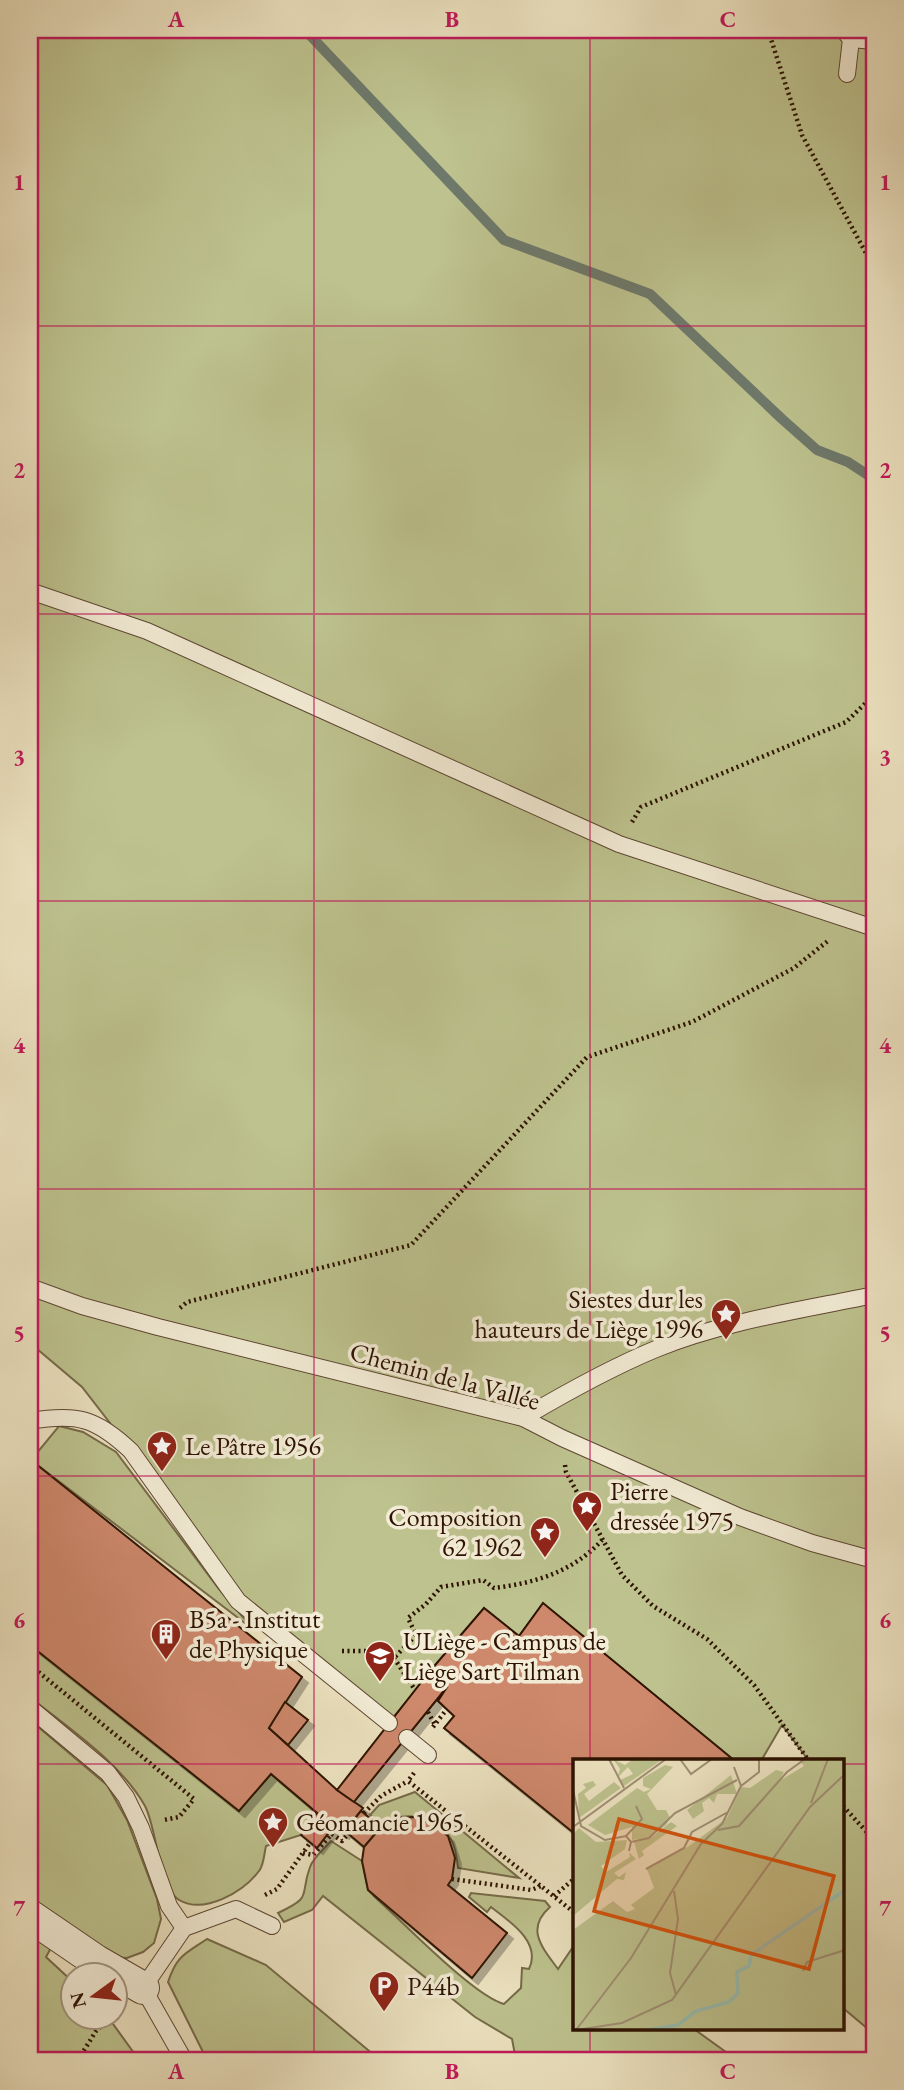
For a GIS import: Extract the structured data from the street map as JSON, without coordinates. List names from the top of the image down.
{
  "streets": {
    "lane": ["Chemin de la Vallée"]
  },
  "places": {
    "place": [
      "Siestes dur les hauteurs de Liège 1996",
      "Le Pâtre 1956",
      "Pierre dressée 1975",
      "Composition 62 1962",
      "Géomancie 1965"
    ],
    "building": ["B5a - Institut de Physique"],
    "school or university": ["ULiège - Campus de Liège Sart Tilman"],
    "parking": ["P44b"]
  },
  "north": "left",
  "grid": {
    "columns": ["A", "B", "C"],
    "rows": [
      "1",
      "2",
      "3",
      "4",
      "5",
      "6",
      "7"
    ]
  }
}
